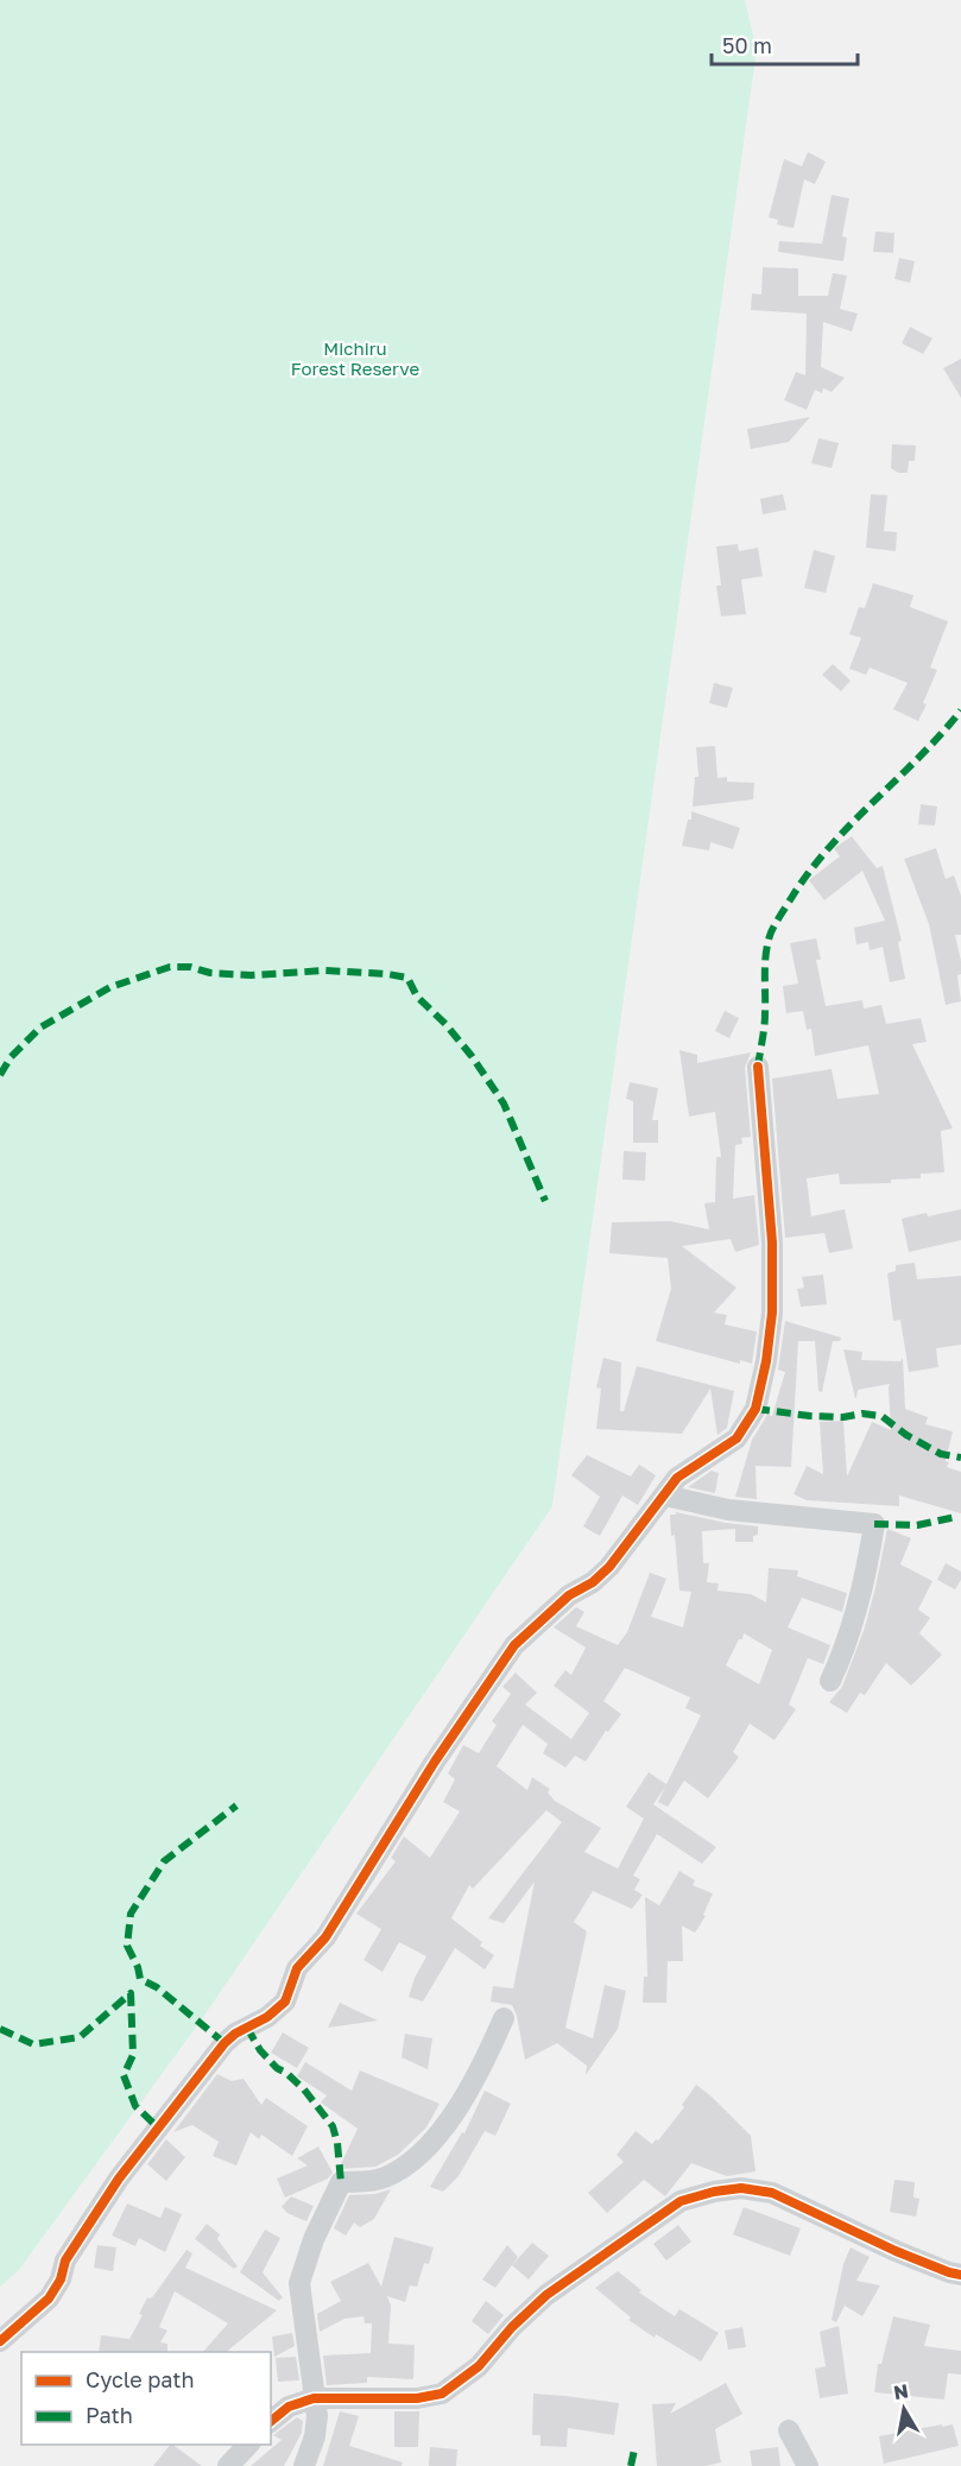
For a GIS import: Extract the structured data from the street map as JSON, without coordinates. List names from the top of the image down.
{
  "parks": ["Michiru Forest Reserve"],
  "legend": ["Cycle path", "Path"],
  "scale_bar": "50 m",
  "north": "top"
}
